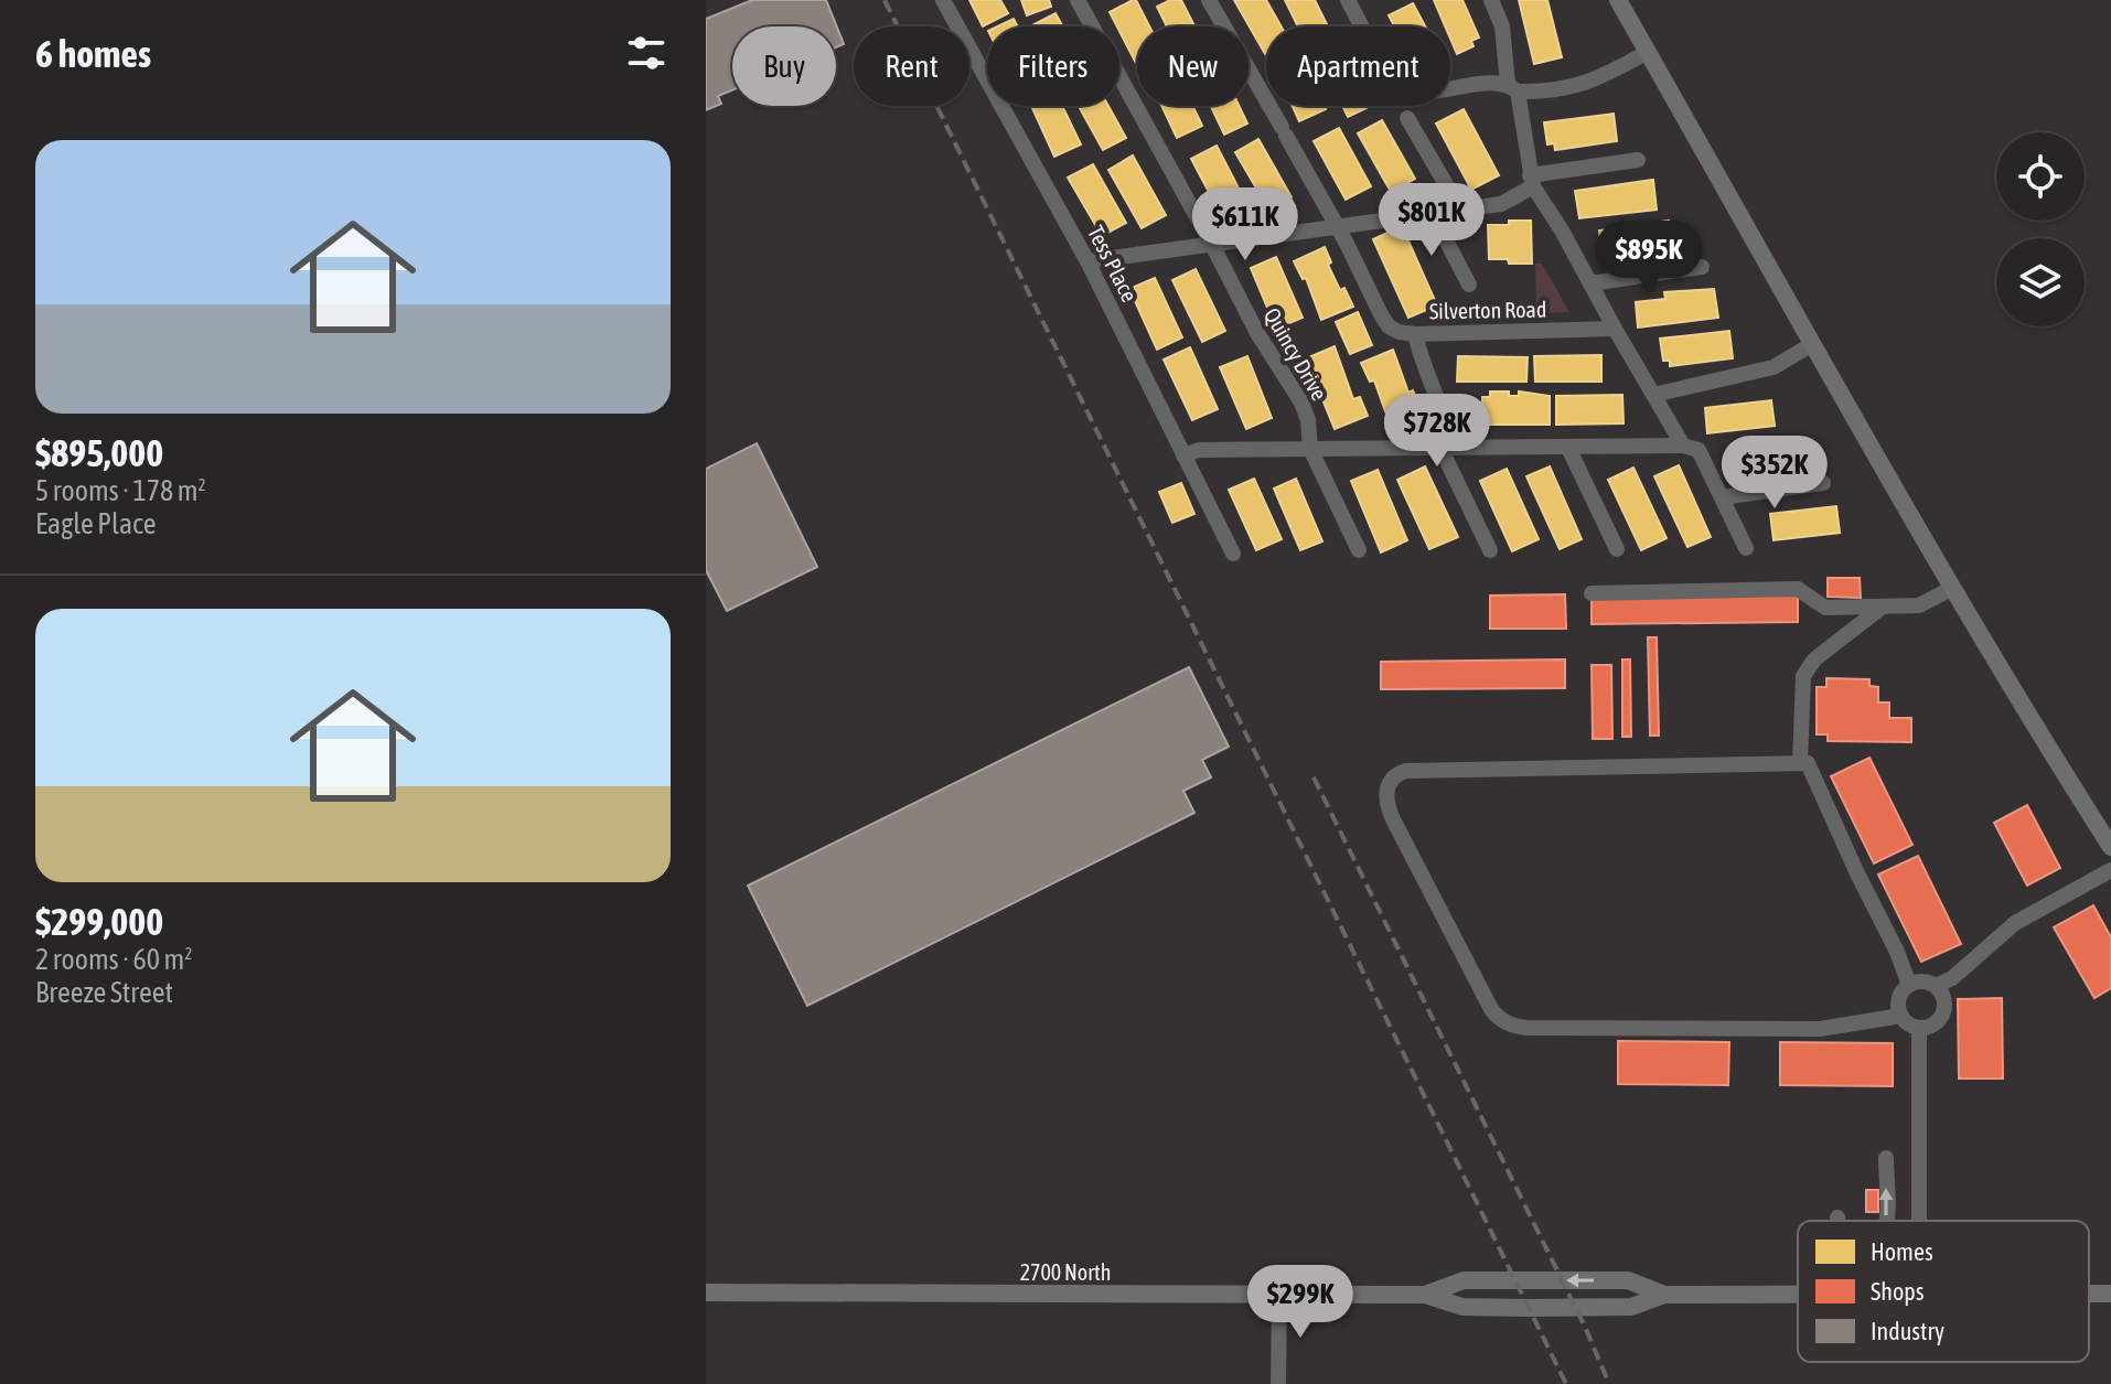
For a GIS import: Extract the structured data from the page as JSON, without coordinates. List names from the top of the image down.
{
  "streets": {
    "main road": ["2700 North"],
    "street": ["Tess Place", "Silverton Road", "Quincy Drive"]
  },
  "legend": ["Homes", "Shops", "Industry"],
  "page": {
    "heading": "6 homes",
    "chip": [
      "Buy",
      "Rent",
      "Filters",
      "New",
      "Apartment"
    ],
    "list": [
      {
        "name": "$895,000",
        "note": "5 rooms · 178 m² · Eagle Place"
      },
      {
        "name": "$299,000",
        "note": "2 rooms · 60 m² · Breeze Street"
      }
    ],
    "price": [
      "$801K",
      "$611K",
      "$895K",
      "$728K",
      "$352K",
      "$299K"
    ]
  }
}
